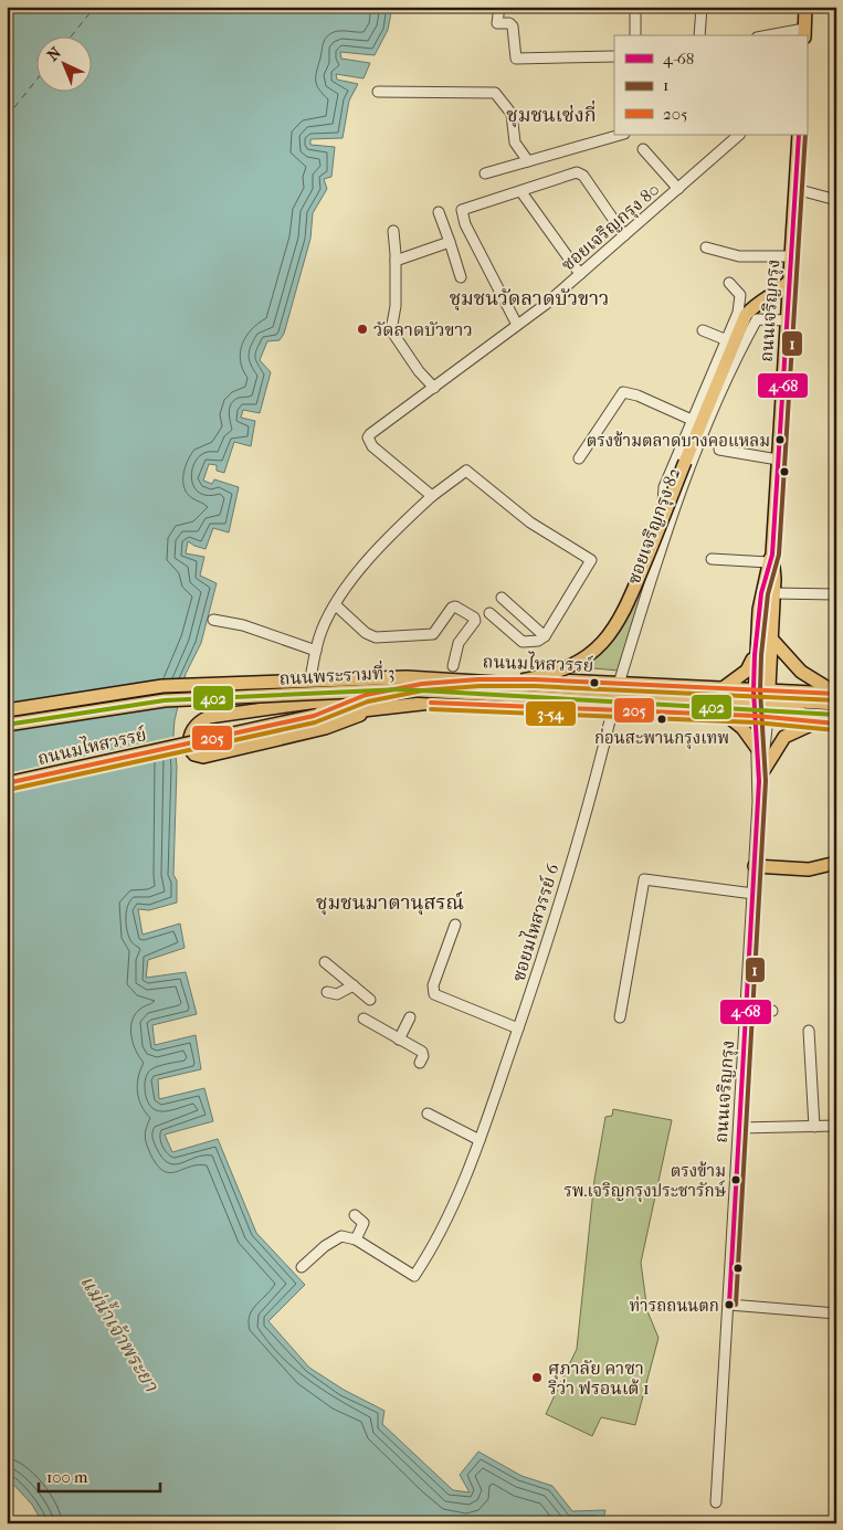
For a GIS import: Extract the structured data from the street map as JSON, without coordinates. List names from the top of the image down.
{
  "streets": {
    "main road": ["ถนนเจริญกรุง", "ถนนมไหสวรรย์", "ถนนพระรามที่ 3"],
    "street": ["ซอยเจริญกรุง 80", "ซอยเจริญกรุง 82", "ซอยมไหสวรรย์ 6"]
  },
  "crossings": [
    ["ถนนเจริญกรุง", "ซอยเจริญกรุง 82"],
    ["ถนนเจริญกรุง", "ถนนมไหสวรรย์"],
    ["ซอยเจริญกรุง 82", "ถนนมไหสวรรย์"],
    ["ถนนมไหสวรรย์", "ซอยมไหสวรรย์ 6"]
  ],
  "districts": ["ชุมชนเซ่งกี่", "ชุมชนวัดลาดบัวขาว", "ชุมชนมาตานุสรณ์"],
  "water": ["แม่น้ำเจ้าพระยา"],
  "places": [
    "วัดลาดบัวขาว",
    "ตรงข้ามตลาดบางคอแหลม",
    "ก่อนสะพานกรุงเทพ",
    "ตรงข้าม รพ.เจริญกรุงประชารักษ์",
    "ท่ารถถนนตก",
    "ศุภาลัย คาซา ริว่า ฟรอนเต้ 1"
  ],
  "lines": [
    "transit line 4-68",
    "transit line 1",
    "transit line 205",
    "transit line 3-54",
    "transit line 402"
  ],
  "legend": ["4-68", "1", "205"],
  "scale_bar": "100 m",
  "north": "top left"
}
